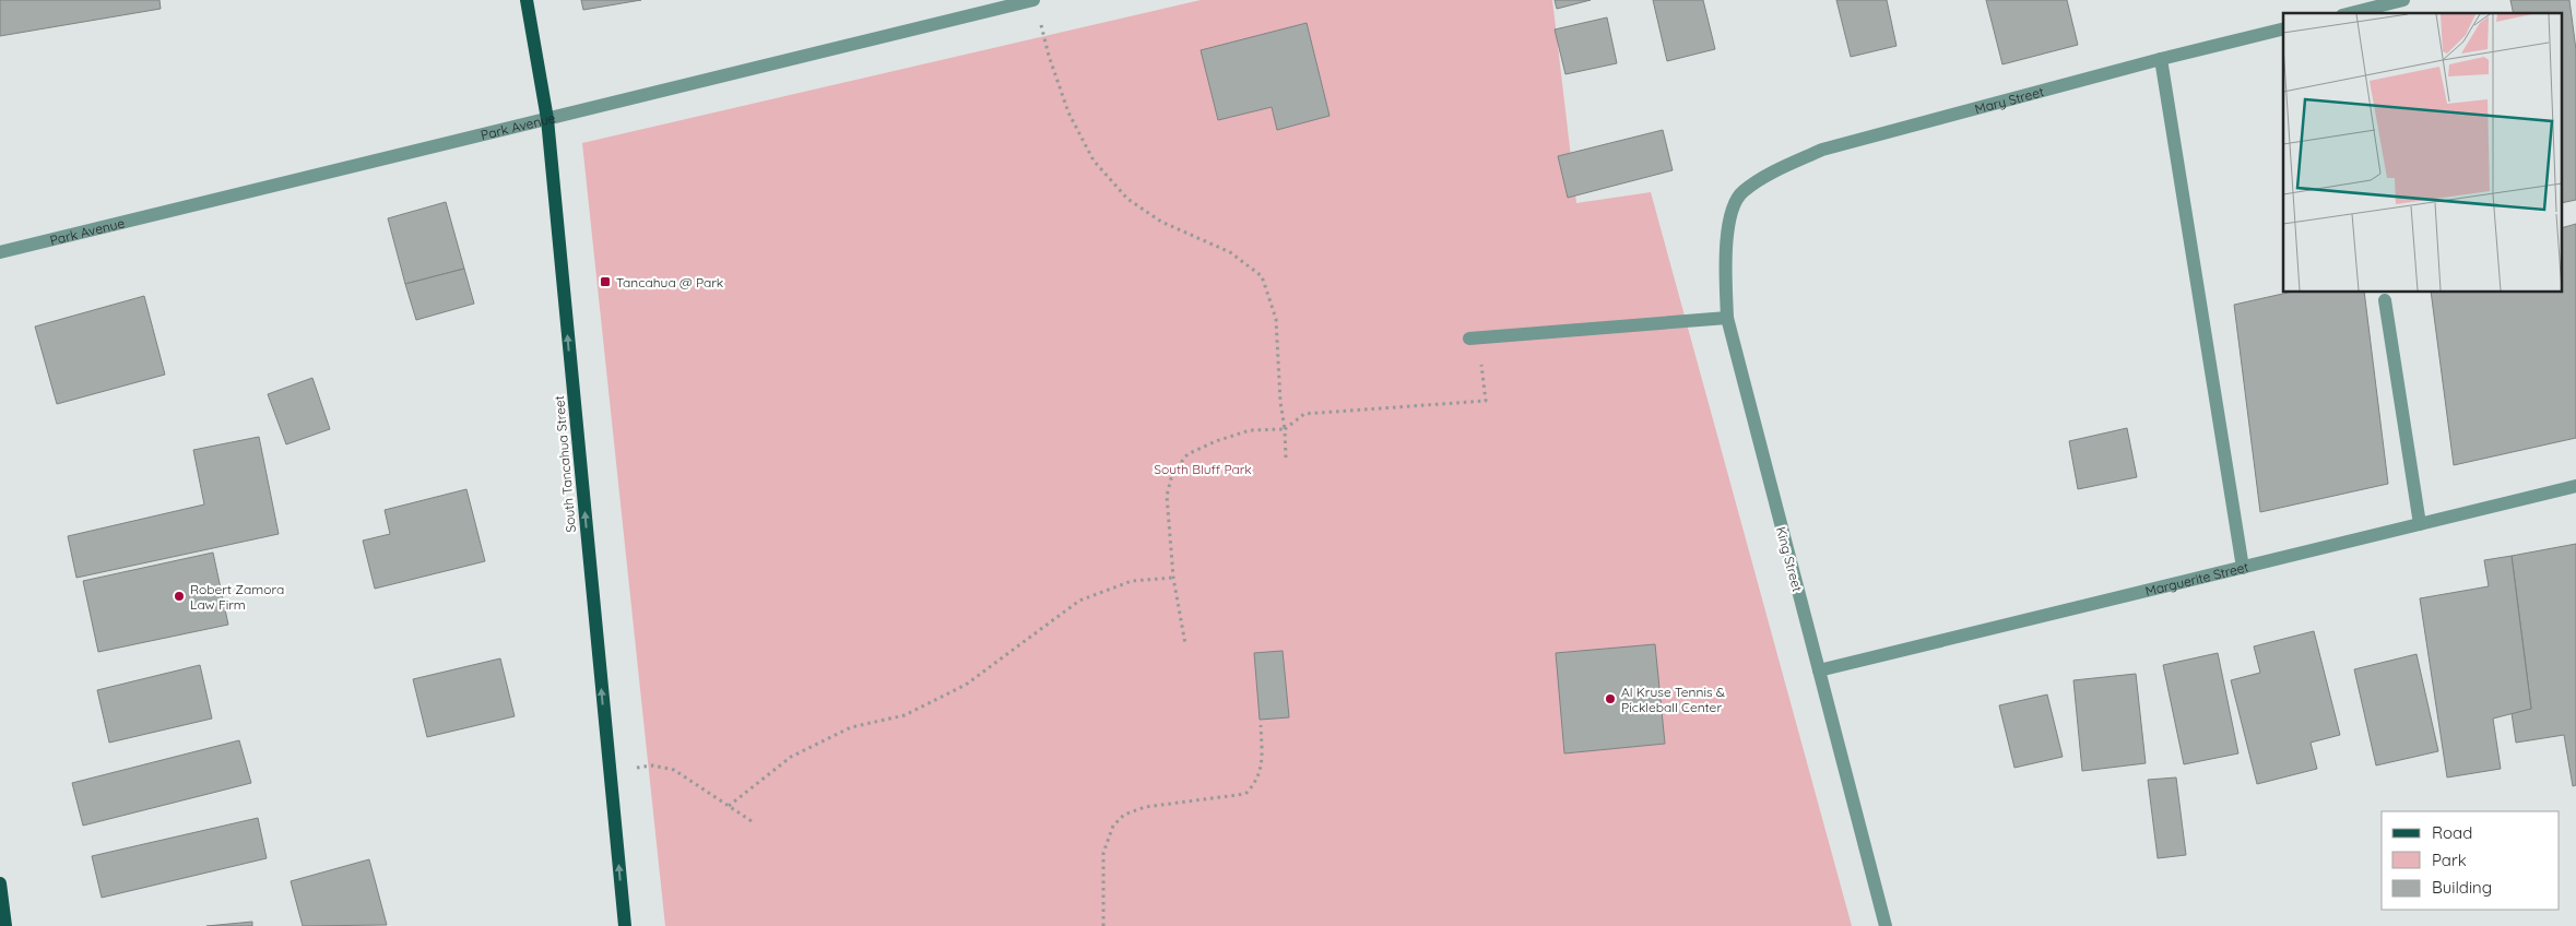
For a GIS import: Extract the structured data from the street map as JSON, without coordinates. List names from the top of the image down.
{
  "streets": {
    "main road": ["South Tancahua Street"],
    "street": [
      "Mary Street",
      "Park Avenue",
      "King Street",
      "Marguerite Street"
    ]
  },
  "crossings": [
    ["Mary Street", "King Street"],
    ["Park Avenue", "South Tancahua Street"],
    ["King Street", "Marguerite Street"]
  ],
  "one_way": ["South Tancahua Street"],
  "parks": ["South Bluff Park"],
  "places": {
    "transit": ["Tancahua @ Park"],
    "other": ["Robert Zamora Law Firm", "Al Kruse Tennis & Pickleball Center"]
  },
  "legend": ["Road", "Park", "Building"]
}
